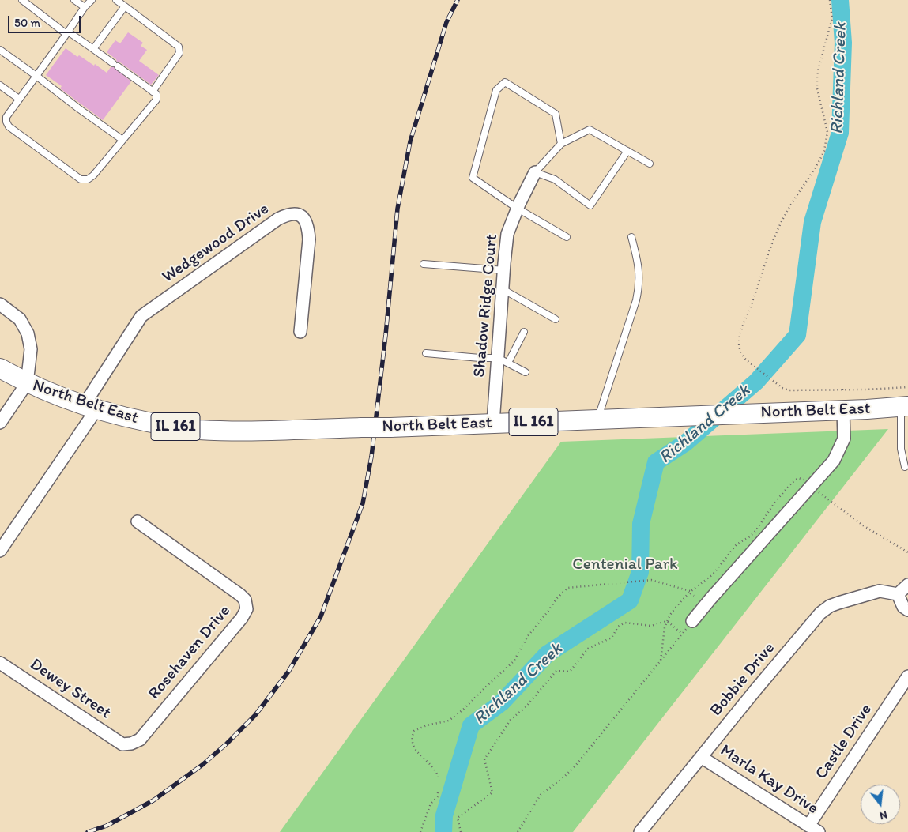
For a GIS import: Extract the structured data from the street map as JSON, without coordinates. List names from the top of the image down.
{
  "streets": {
    "main road": ["North Belt East", "IL 161"],
    "street": [
      "Wedgewood Drive",
      "Shadow Ridge Court",
      "Rosehaven Drive",
      "Bobbie Drive",
      "Dewey Street",
      "Castle Drive",
      "Marla Kay Drive"
    ]
  },
  "crossings": [
    ["Wedgewood Drive", "North Belt East"],
    ["Shadow Ridge Court", "North Belt East"],
    ["Rosehaven Drive", "Dewey Street"],
    ["Bobbie Drive", "Marla Kay Drive"],
    ["Castle Drive", "Marla Kay Drive"]
  ],
  "water": ["Richland Creek"],
  "parks": ["Centenial Park"],
  "scale_bar": "50 m",
  "north": "bottom"
}
